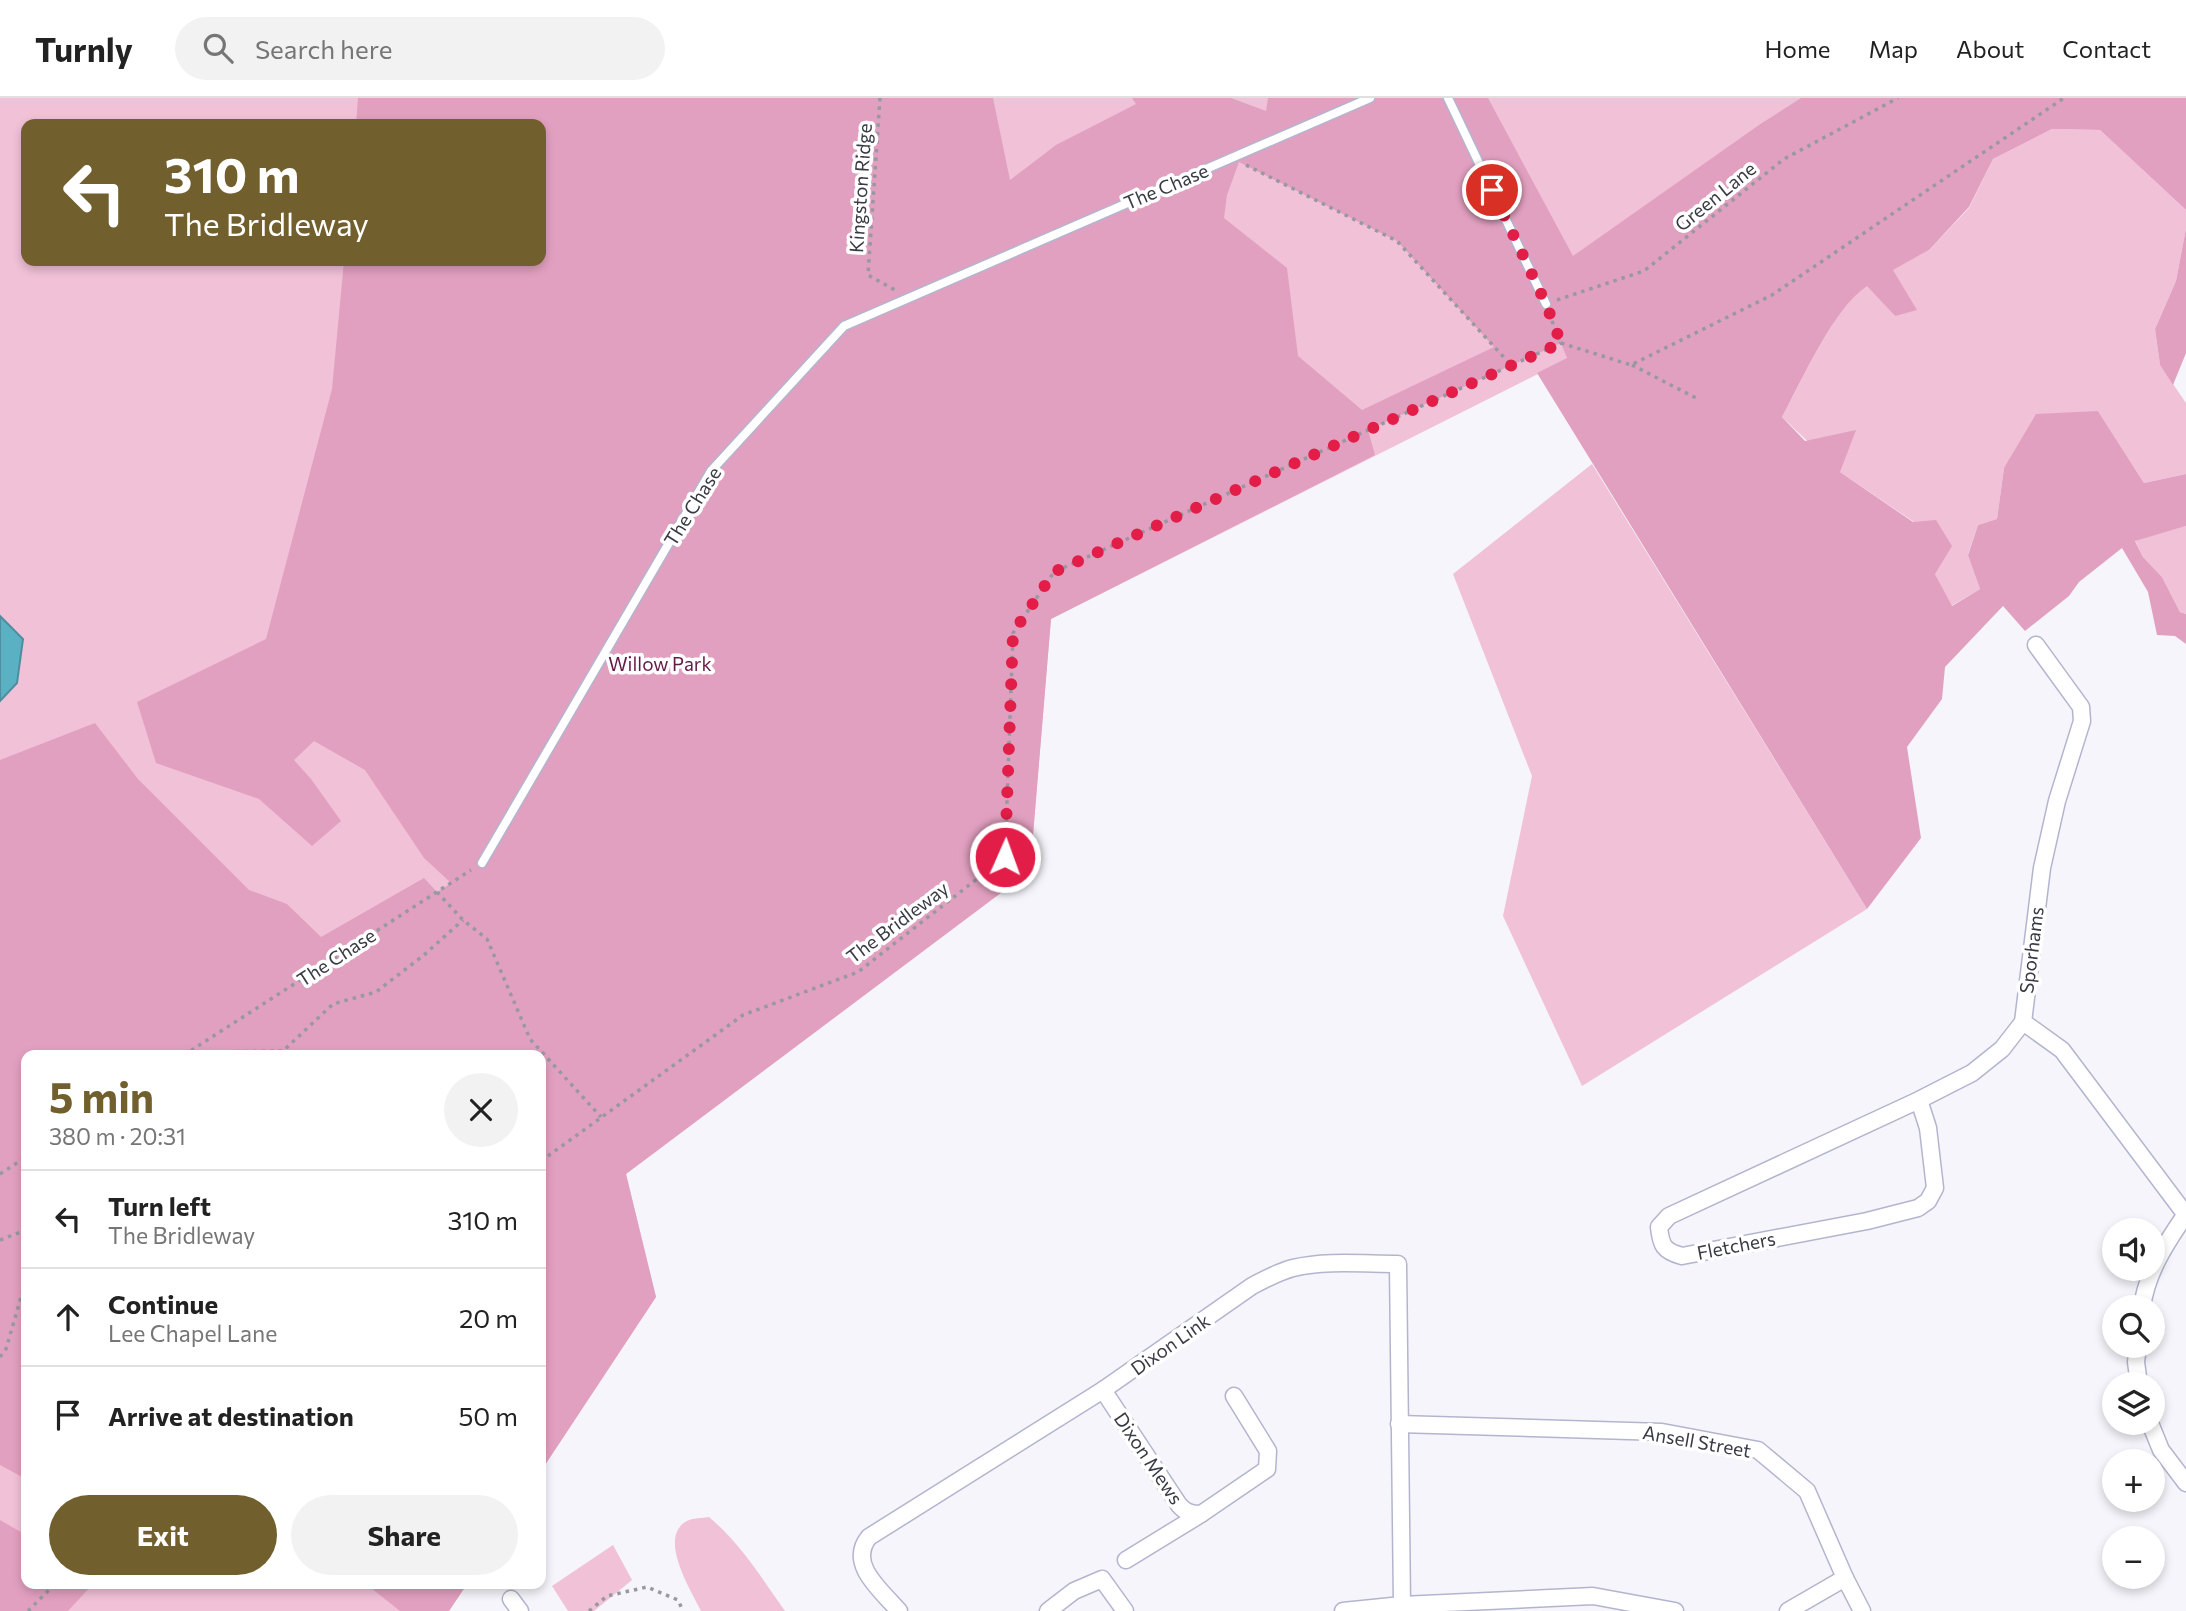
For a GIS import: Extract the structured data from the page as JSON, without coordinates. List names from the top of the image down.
{
  "streets": {
    "street": [
      "Sporhams",
      "Fletchers",
      "Dixon Link",
      "Ansell Street",
      "Dixon Mews"
    ],
    "lane": ["The Chase"],
    "path": ["Kingston Ridge", "Green Lane", "The Bridleway"]
  },
  "crossings": [
    ["The Chase", "Kingston Ridge"],
    ["Sporhams", "Fletchers"],
    ["Dixon Link", "Ansell Street"],
    ["Dixon Link", "Dixon Mews"]
  ],
  "parks": ["Willow Park"],
  "page": {
    "header": "Turnly",
    "search": "Search here",
    "nav": [
      "Home",
      "Map",
      "About",
      "Contact"
    ],
    "turn": ["310 m", "The Bridleway"],
    "heading": ["5 min", "380 m · 20:31"],
    "list": [
      {
        "name": "Turn left",
        "note": "The Bridleway",
        "value": "310 m"
      },
      {
        "name": "Continue",
        "note": "Lee Chapel Lane",
        "value": "20 m"
      },
      {
        "name": "Arrive at destination",
        "value": "50 m"
      }
    ],
    "map_buttons": ["+", "−"],
    "buttons": ["Exit", "Share"]
  }
}
